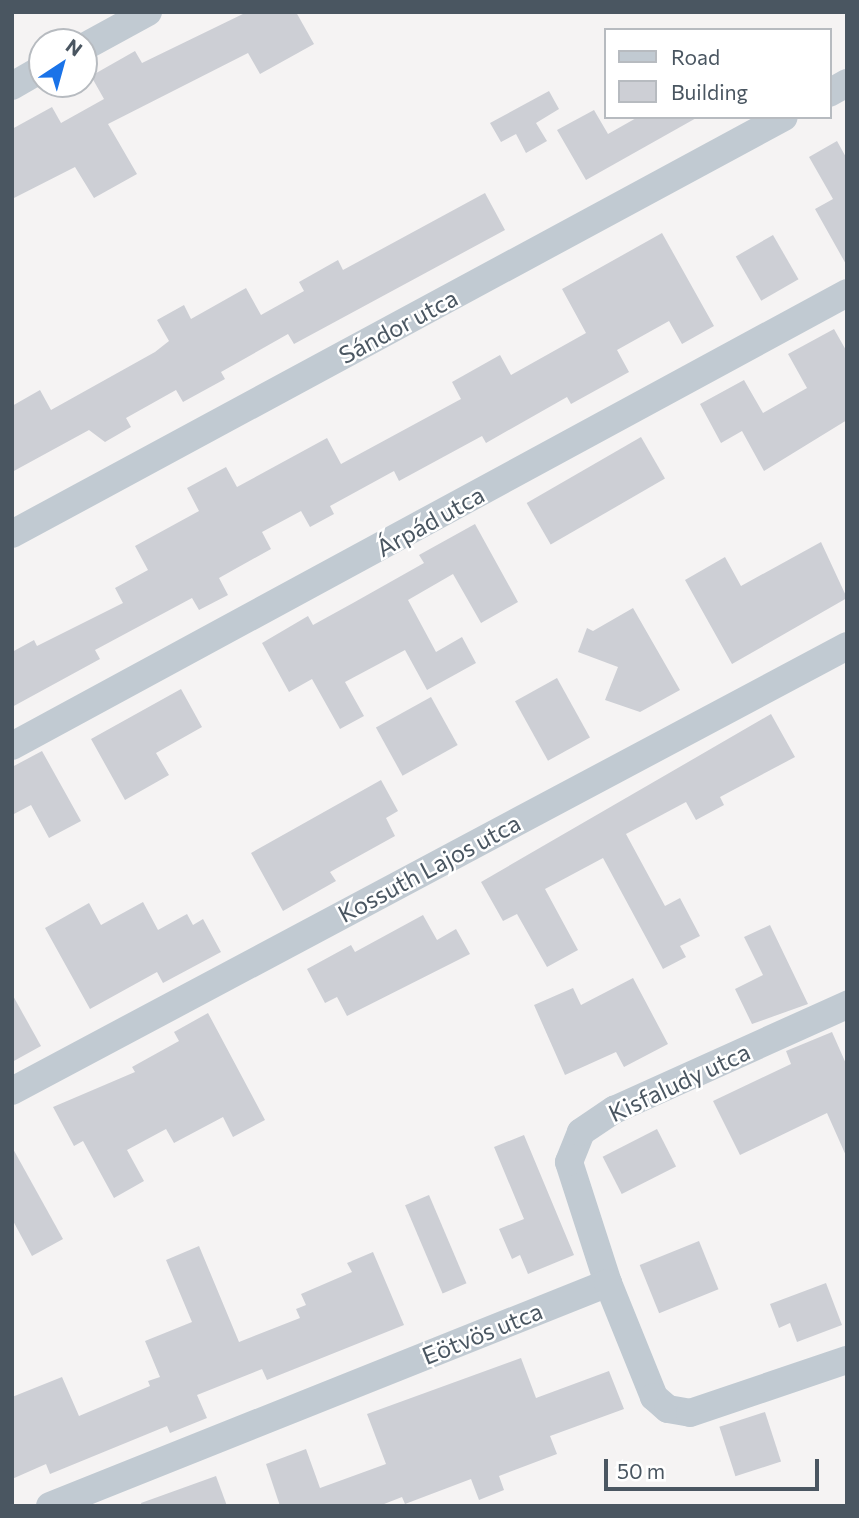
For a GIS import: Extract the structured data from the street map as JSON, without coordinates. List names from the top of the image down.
{
  "streets": {
    "street": [
      "Sándor utca",
      "Árpád utca",
      "Kossuth Lajos utca",
      "Kisfaludy utca",
      "Eötvös utca"
    ]
  },
  "crossings": [
    ["Kisfaludy utca", "Eötvös utca"]
  ],
  "legend": ["Road", "Building"],
  "scale_bar": "50 m",
  "north": "top right"
}
